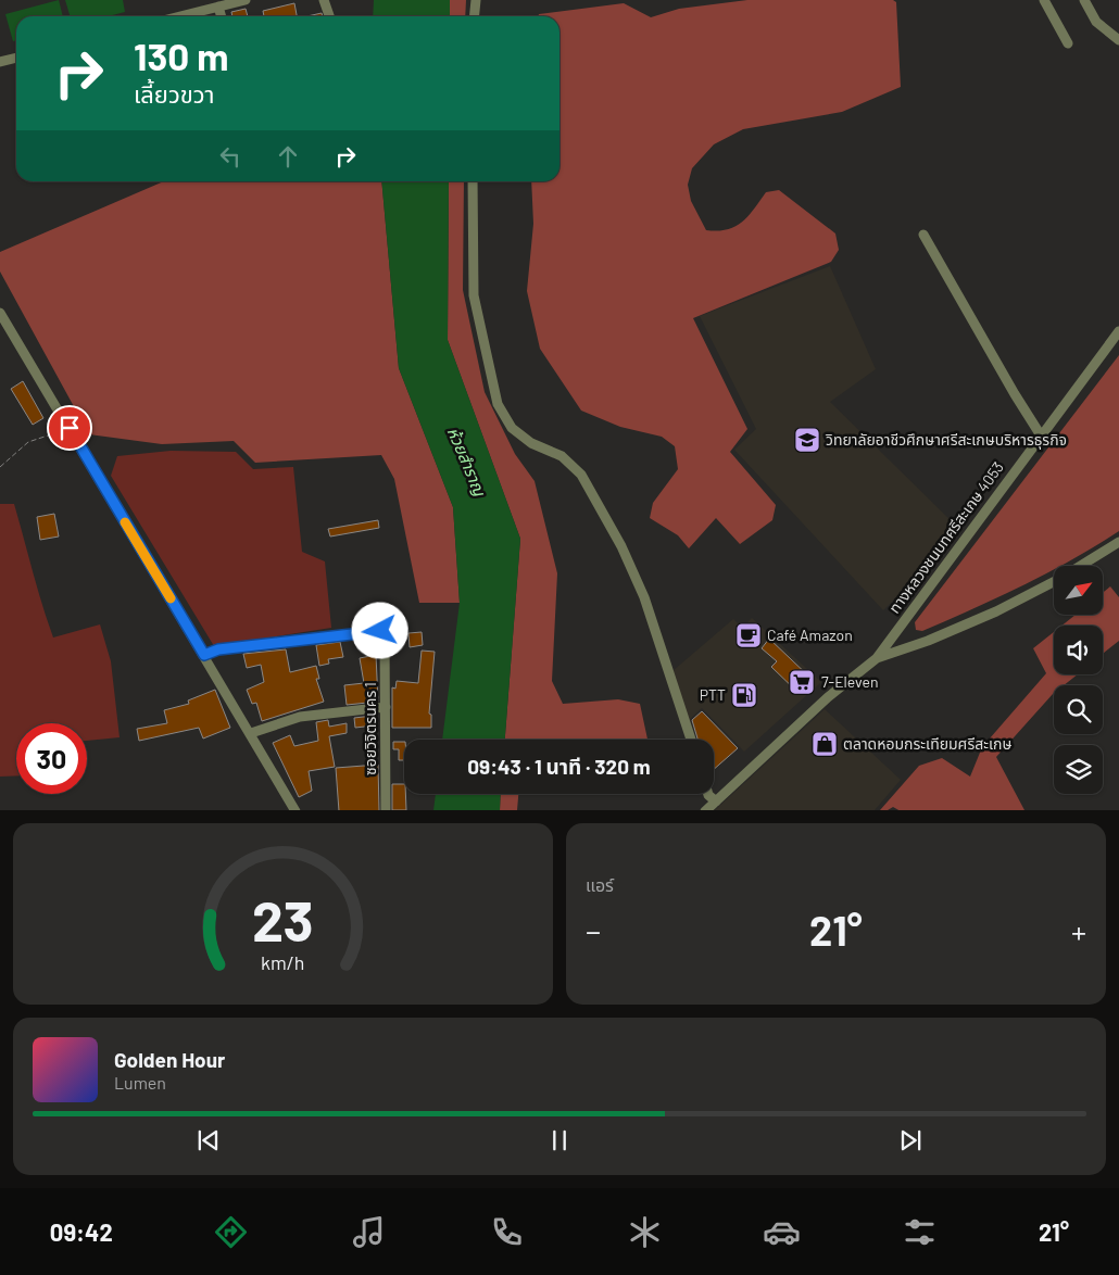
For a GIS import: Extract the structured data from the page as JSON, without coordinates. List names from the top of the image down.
{
  "streets": {
    "street": ["ทางหลวงชนบทศรีสะเกษ 4053", "ซอยวิจิตรนคร 1"]
  },
  "water": ["ห้วยสำราญ"],
  "places": {
    "school or university": ["วิทยาลัยอาชีวศึกษาศรีสะเกษบริหารธุรกิจ"],
    "cafe": ["Café Amazon"],
    "supermarket": ["7-Eleven"],
    "fuel station": ["PTT"],
    "shop": ["ตลาดหอมกระเทียมศรีสะเกษ"]
  },
  "north": "top right",
  "page": {
    "turn": ["130 m", "เลี้ยวขวา"],
    "limit": "30",
    "trip": "09:43 · 1 นาที · 320 m",
    "tile": "แอร์",
    "heat": ["−", "21°", "+"],
    "song": ["Golden Hour", "Lumen"],
    "tabs": ["09:42", "21°"],
    "gauge": ["23", "km/h"]
  }
}
